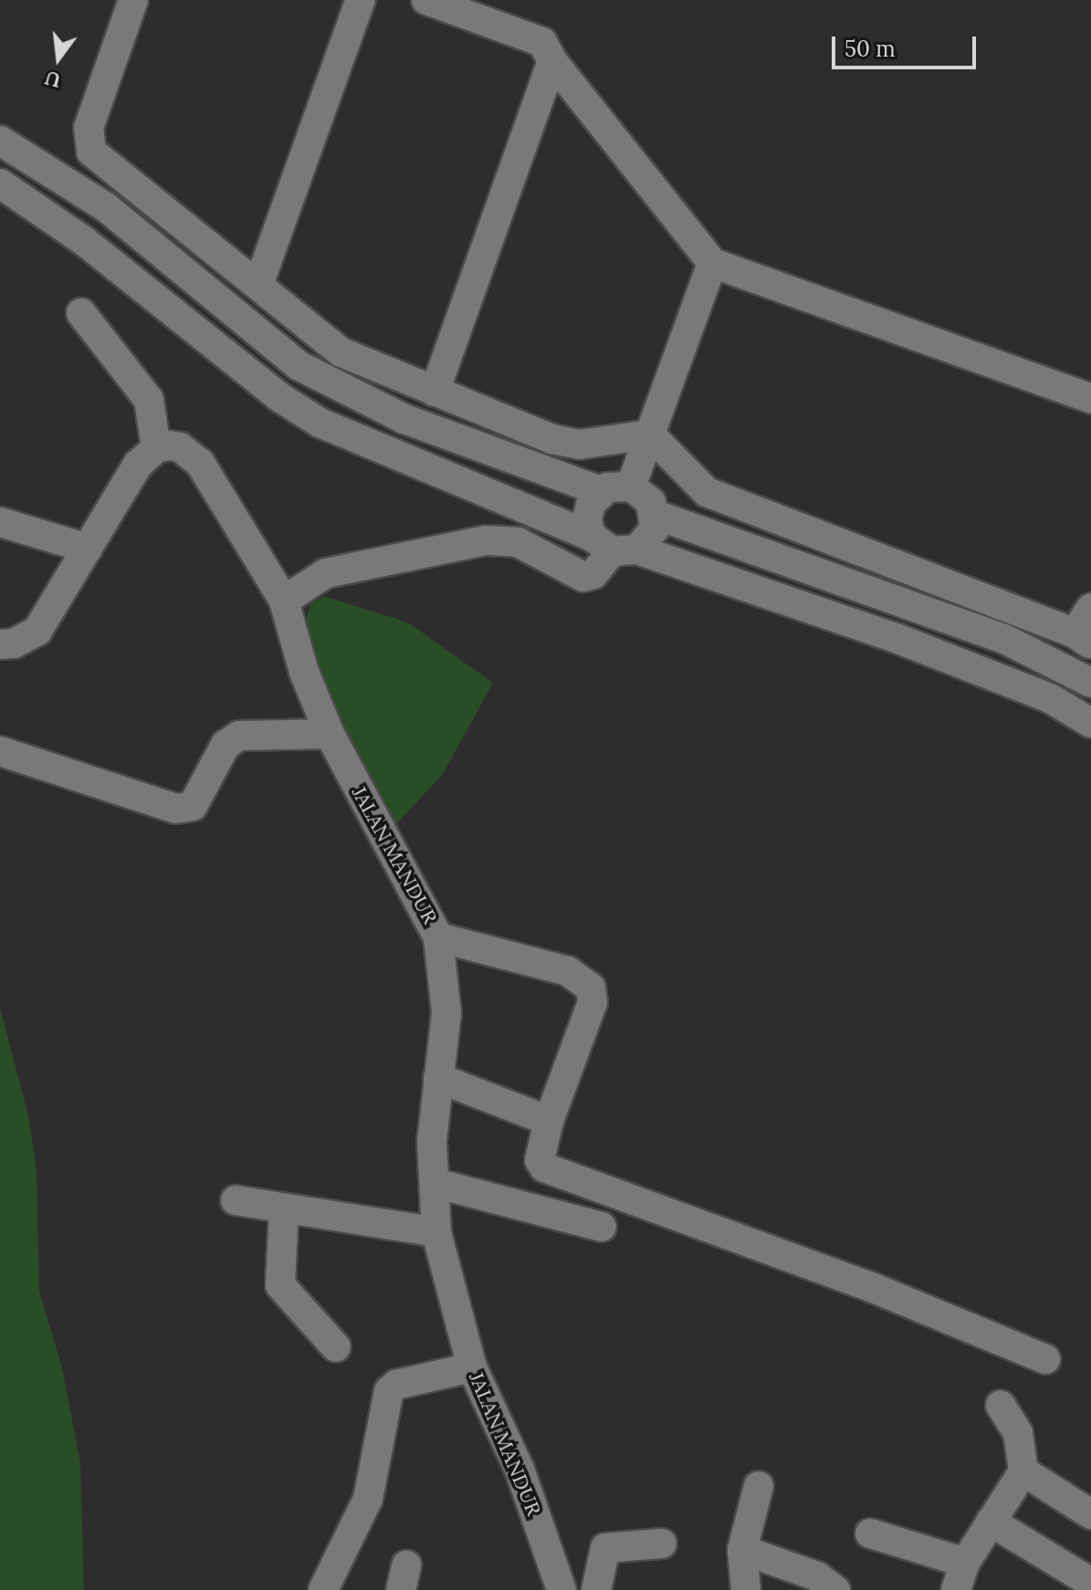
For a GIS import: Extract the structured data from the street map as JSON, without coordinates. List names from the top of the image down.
{
  "streets": {
    "street": ["JALAN MANDUR"]
  },
  "scale_bar": "50 m",
  "north": "bottom"
}
